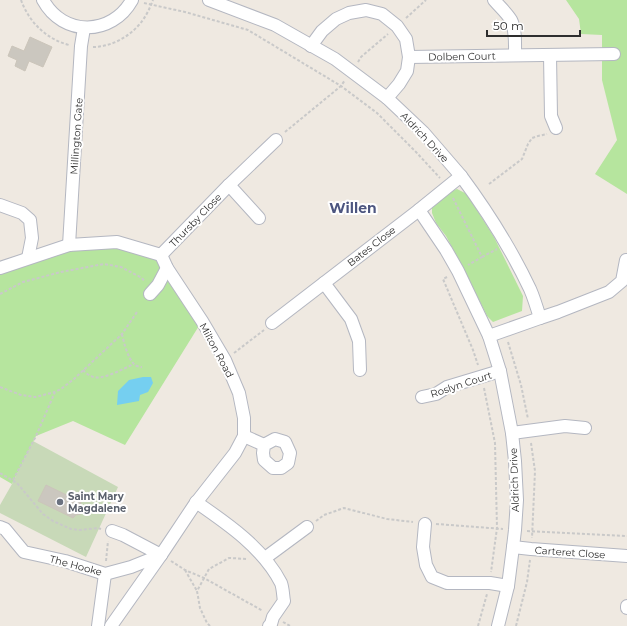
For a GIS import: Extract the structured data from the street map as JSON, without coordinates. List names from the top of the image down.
{
  "streets": {
    "street": [
      "Dolben Court",
      "Millington Gate",
      "Aldrich Drive",
      "Thursby Close",
      "Bates Close",
      "Milton Road",
      "Roslyn Court",
      "Carteret Close",
      "The Hooke"
    ]
  },
  "crossings": [
    ["Aldrich Drive", "Bates Close"],
    ["Aldrich Drive", "Roslyn Court"],
    ["Aldrich Drive", "Carteret Close"],
    ["Thursby Close", "Milton Road"]
  ],
  "districts": ["Willen"],
  "places": ["Saint Mary Magdalene"],
  "scale_bar": "50 m"
}
